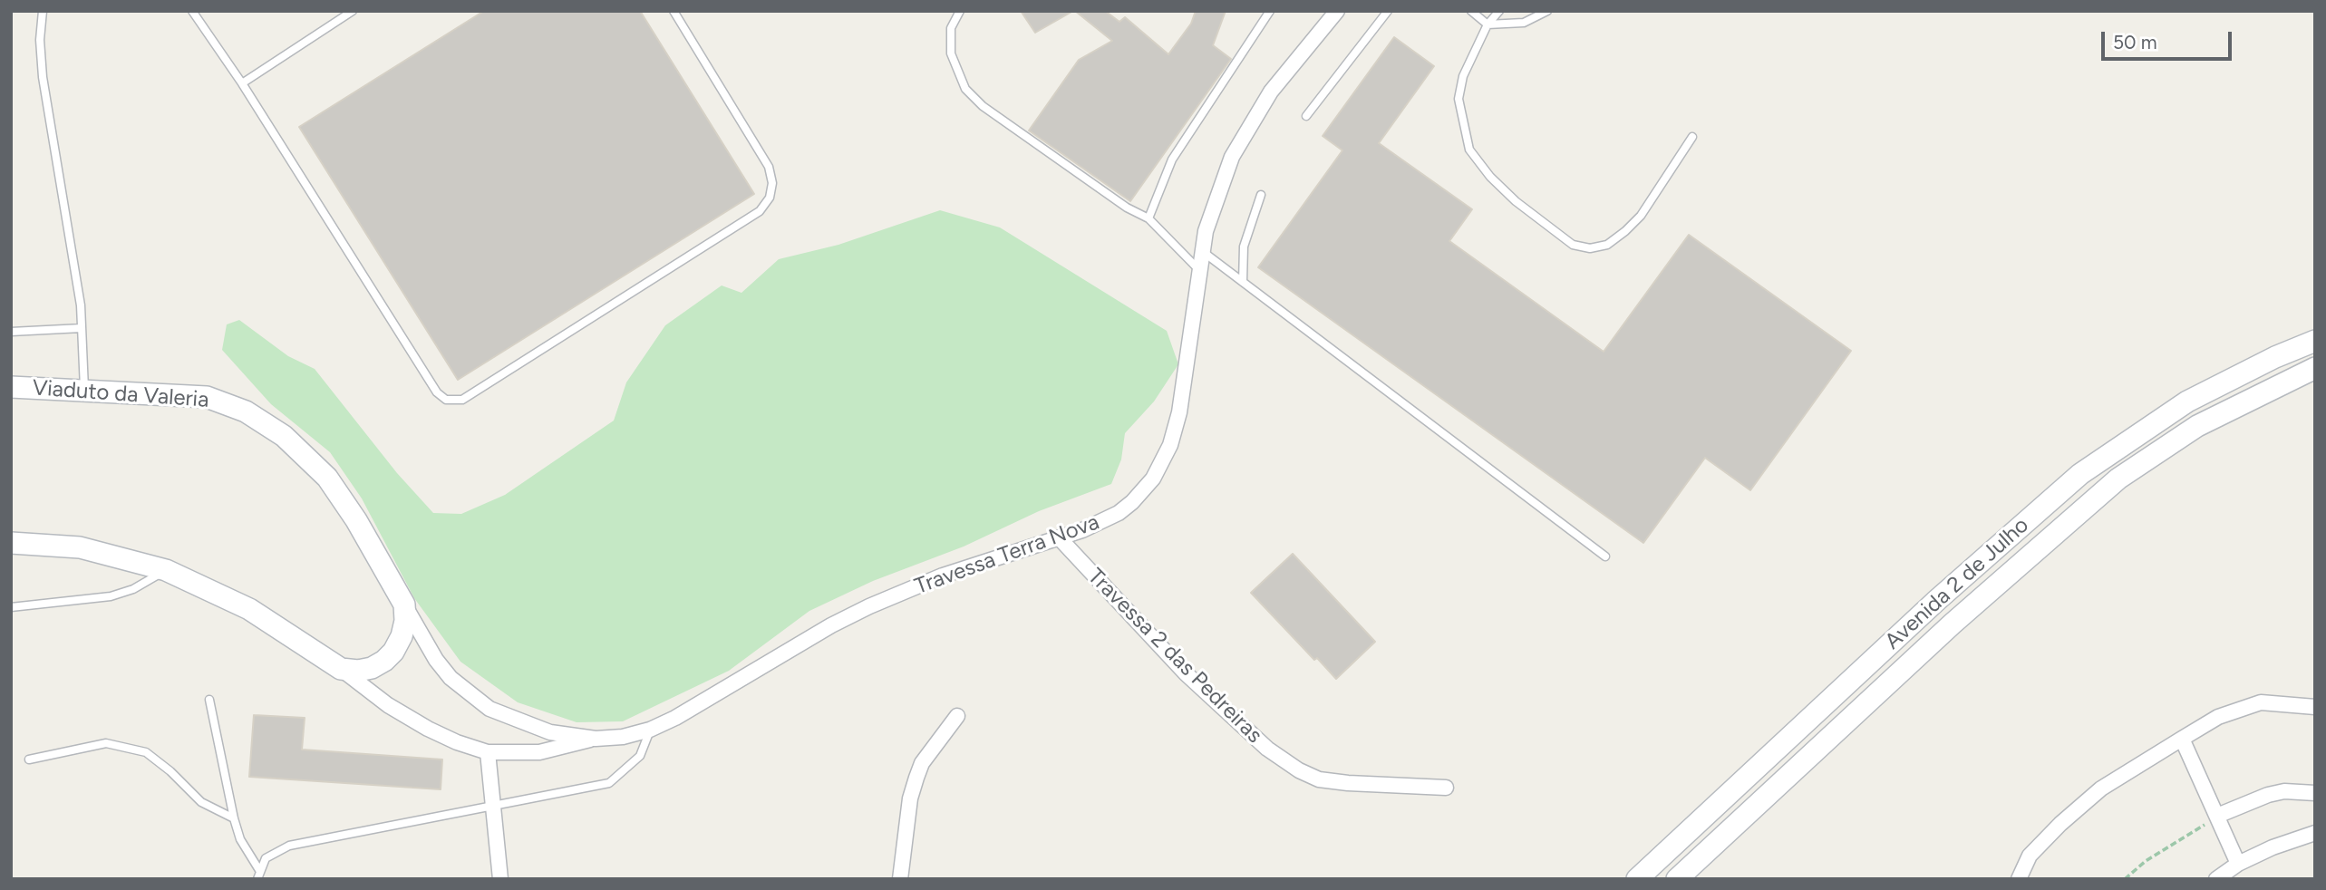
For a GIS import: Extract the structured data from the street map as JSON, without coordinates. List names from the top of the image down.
{
  "streets": {
    "main road": ["Viaduto da Valeria", "Avenida 2 de Julho"],
    "street": ["Travessa Terra Nova", "Travessa 2 das Pedreiras"]
  },
  "crossings": [
    ["Travessa Terra Nova", "Travessa 2 das Pedreiras"]
  ],
  "scale_bar": "50 m"
}
